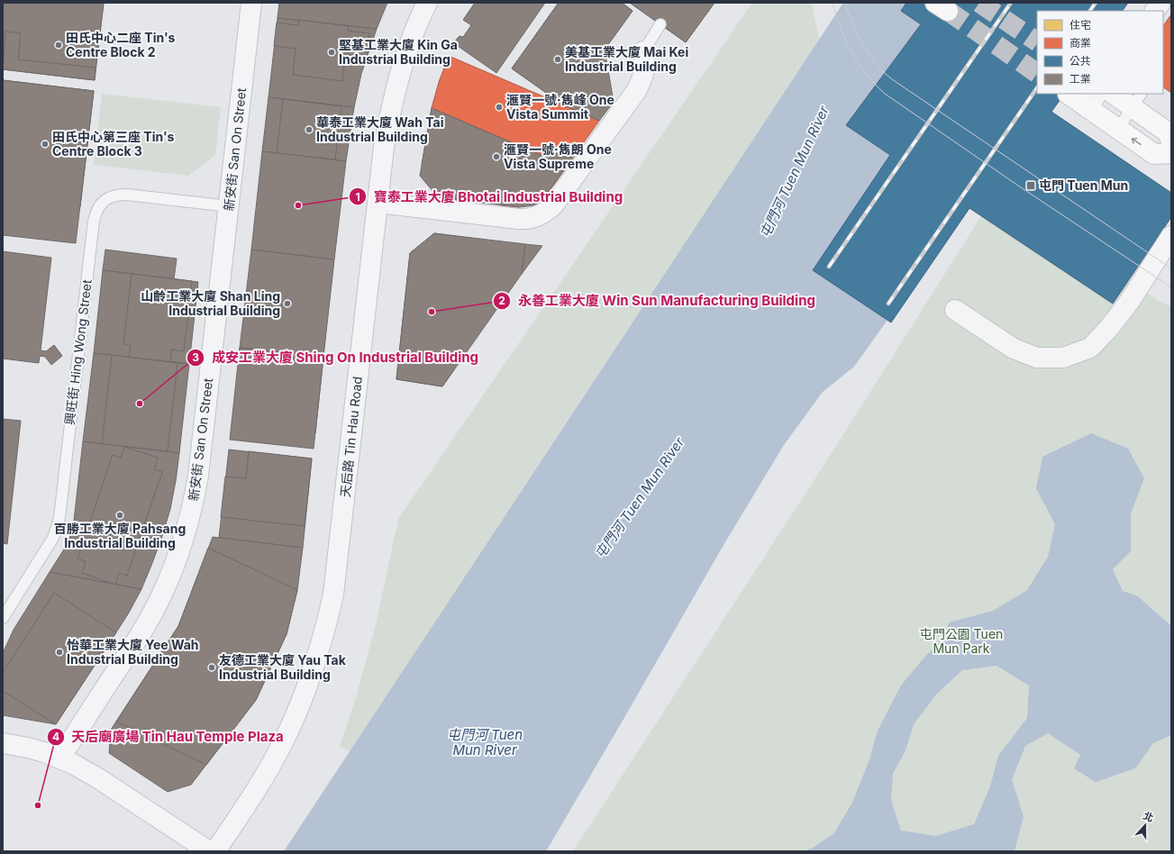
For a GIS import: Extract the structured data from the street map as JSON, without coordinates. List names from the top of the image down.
{
  "streets": {
    "street": ["新安街 San On Street", "天后路 Tin Hau Road"],
    "lane": ["興旺街 Hing Wong Street"]
  },
  "crossings": [
    ["新安街 San On Street", "興旺街 Hing Wong Street"]
  ],
  "water": ["屯門河 Tuen Mun River"],
  "parks": ["屯門公園 Tuen Mun Park"],
  "places": {
    "other": [
      "田氏中心二座 Tin's Centre Block 2",
      "堅基工業大廈 Kin Ga Industrial Building",
      "美基工業大廈 Mai Kei Industrial Building",
      "滙賢一號·雋峰 One Vista Summit",
      "華泰工業大廈 Wah Tai Industrial Building",
      "田氏中心第三座 Tin's Centre Block 3",
      "滙賢一號·雋朗 One Vista Supreme",
      "寶泰工業大廈 Bhotai Industrial Building",
      "山齡工業大廈 Shan Ling Industrial Building",
      "永善工業大廈 Win Sun Manufacturing Building",
      "成安工業大廈 Shing On Industrial Building",
      "百勝工業大廈 Pahsang Industrial Building",
      "怡華工業大廈 Yee Wah Industrial Building",
      "友德工業大廈 Yau Tak Industrial Building",
      "天后廟廣場 Tin Hau Temple Plaza"
    ],
    "transit": ["屯門 Tuen Mun"]
  },
  "legend": [
    "住宅",
    "商業",
    "公共",
    "工業"
  ],
  "north": "top"
}
